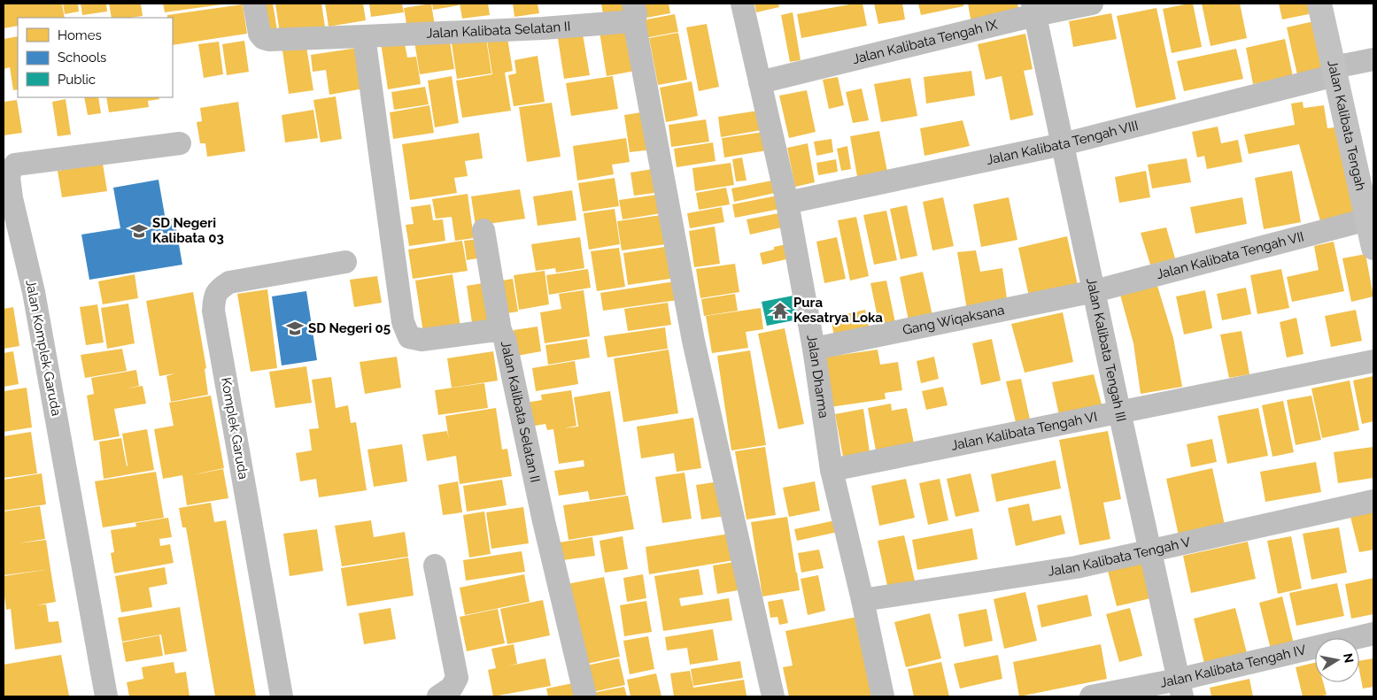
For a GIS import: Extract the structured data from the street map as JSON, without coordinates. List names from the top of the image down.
{
  "streets": {
    "street": [
      "Jalan Kalibata Selatan II",
      "Jalan Kalibata Tengah IX",
      "Jalan Kalibata Tengah",
      "Jalan Kalibata Tengah VIII",
      "Jalan Kalibata Tengah VII",
      "Gang Wiqaksana",
      "Jalan Komplek Garuda",
      "Jalan Kalibata Tengah III",
      "Jalan Dharma",
      "Komplek Garuda",
      "Jalan Kalibata Tengah VI",
      "Jalan Kalibata Tengah V",
      "Jalan Kalibata Tengah IV"
    ]
  },
  "crossings": [
    ["Jalan Kalibata Tengah IX", "Jalan Kalibata Tengah III"],
    ["Jalan Kalibata Tengah IX", "Jalan Dharma"],
    ["Jalan Kalibata Tengah", "Jalan Kalibata Tengah VIII"],
    ["Jalan Kalibata Tengah", "Jalan Kalibata Tengah VII"],
    ["Jalan Kalibata Tengah VIII", "Jalan Kalibata Tengah III"],
    ["Jalan Kalibata Tengah VIII", "Jalan Dharma"],
    ["Jalan Kalibata Tengah VII", "Gang Wiqaksana"],
    ["Jalan Kalibata Tengah VII", "Jalan Kalibata Tengah III"],
    ["Gang Wiqaksana", "Jalan Kalibata Tengah III"],
    ["Gang Wiqaksana", "Jalan Dharma"],
    ["Jalan Kalibata Tengah III", "Jalan Kalibata Tengah VI"],
    ["Jalan Kalibata Tengah III", "Jalan Kalibata Tengah V"],
    ["Jalan Kalibata Tengah III", "Jalan Kalibata Tengah IV"],
    ["Jalan Dharma", "Jalan Kalibata Tengah VI"],
    ["Jalan Dharma", "Jalan Kalibata Tengah V"]
  ],
  "places": {
    "school or university": ["SD Negeri Kalibata 03", "SD Negeri 05"],
    "temple": ["Pura Kesatrya Loka"]
  },
  "legend": ["Homes", "Schools", "Public"],
  "north": "right"
}
